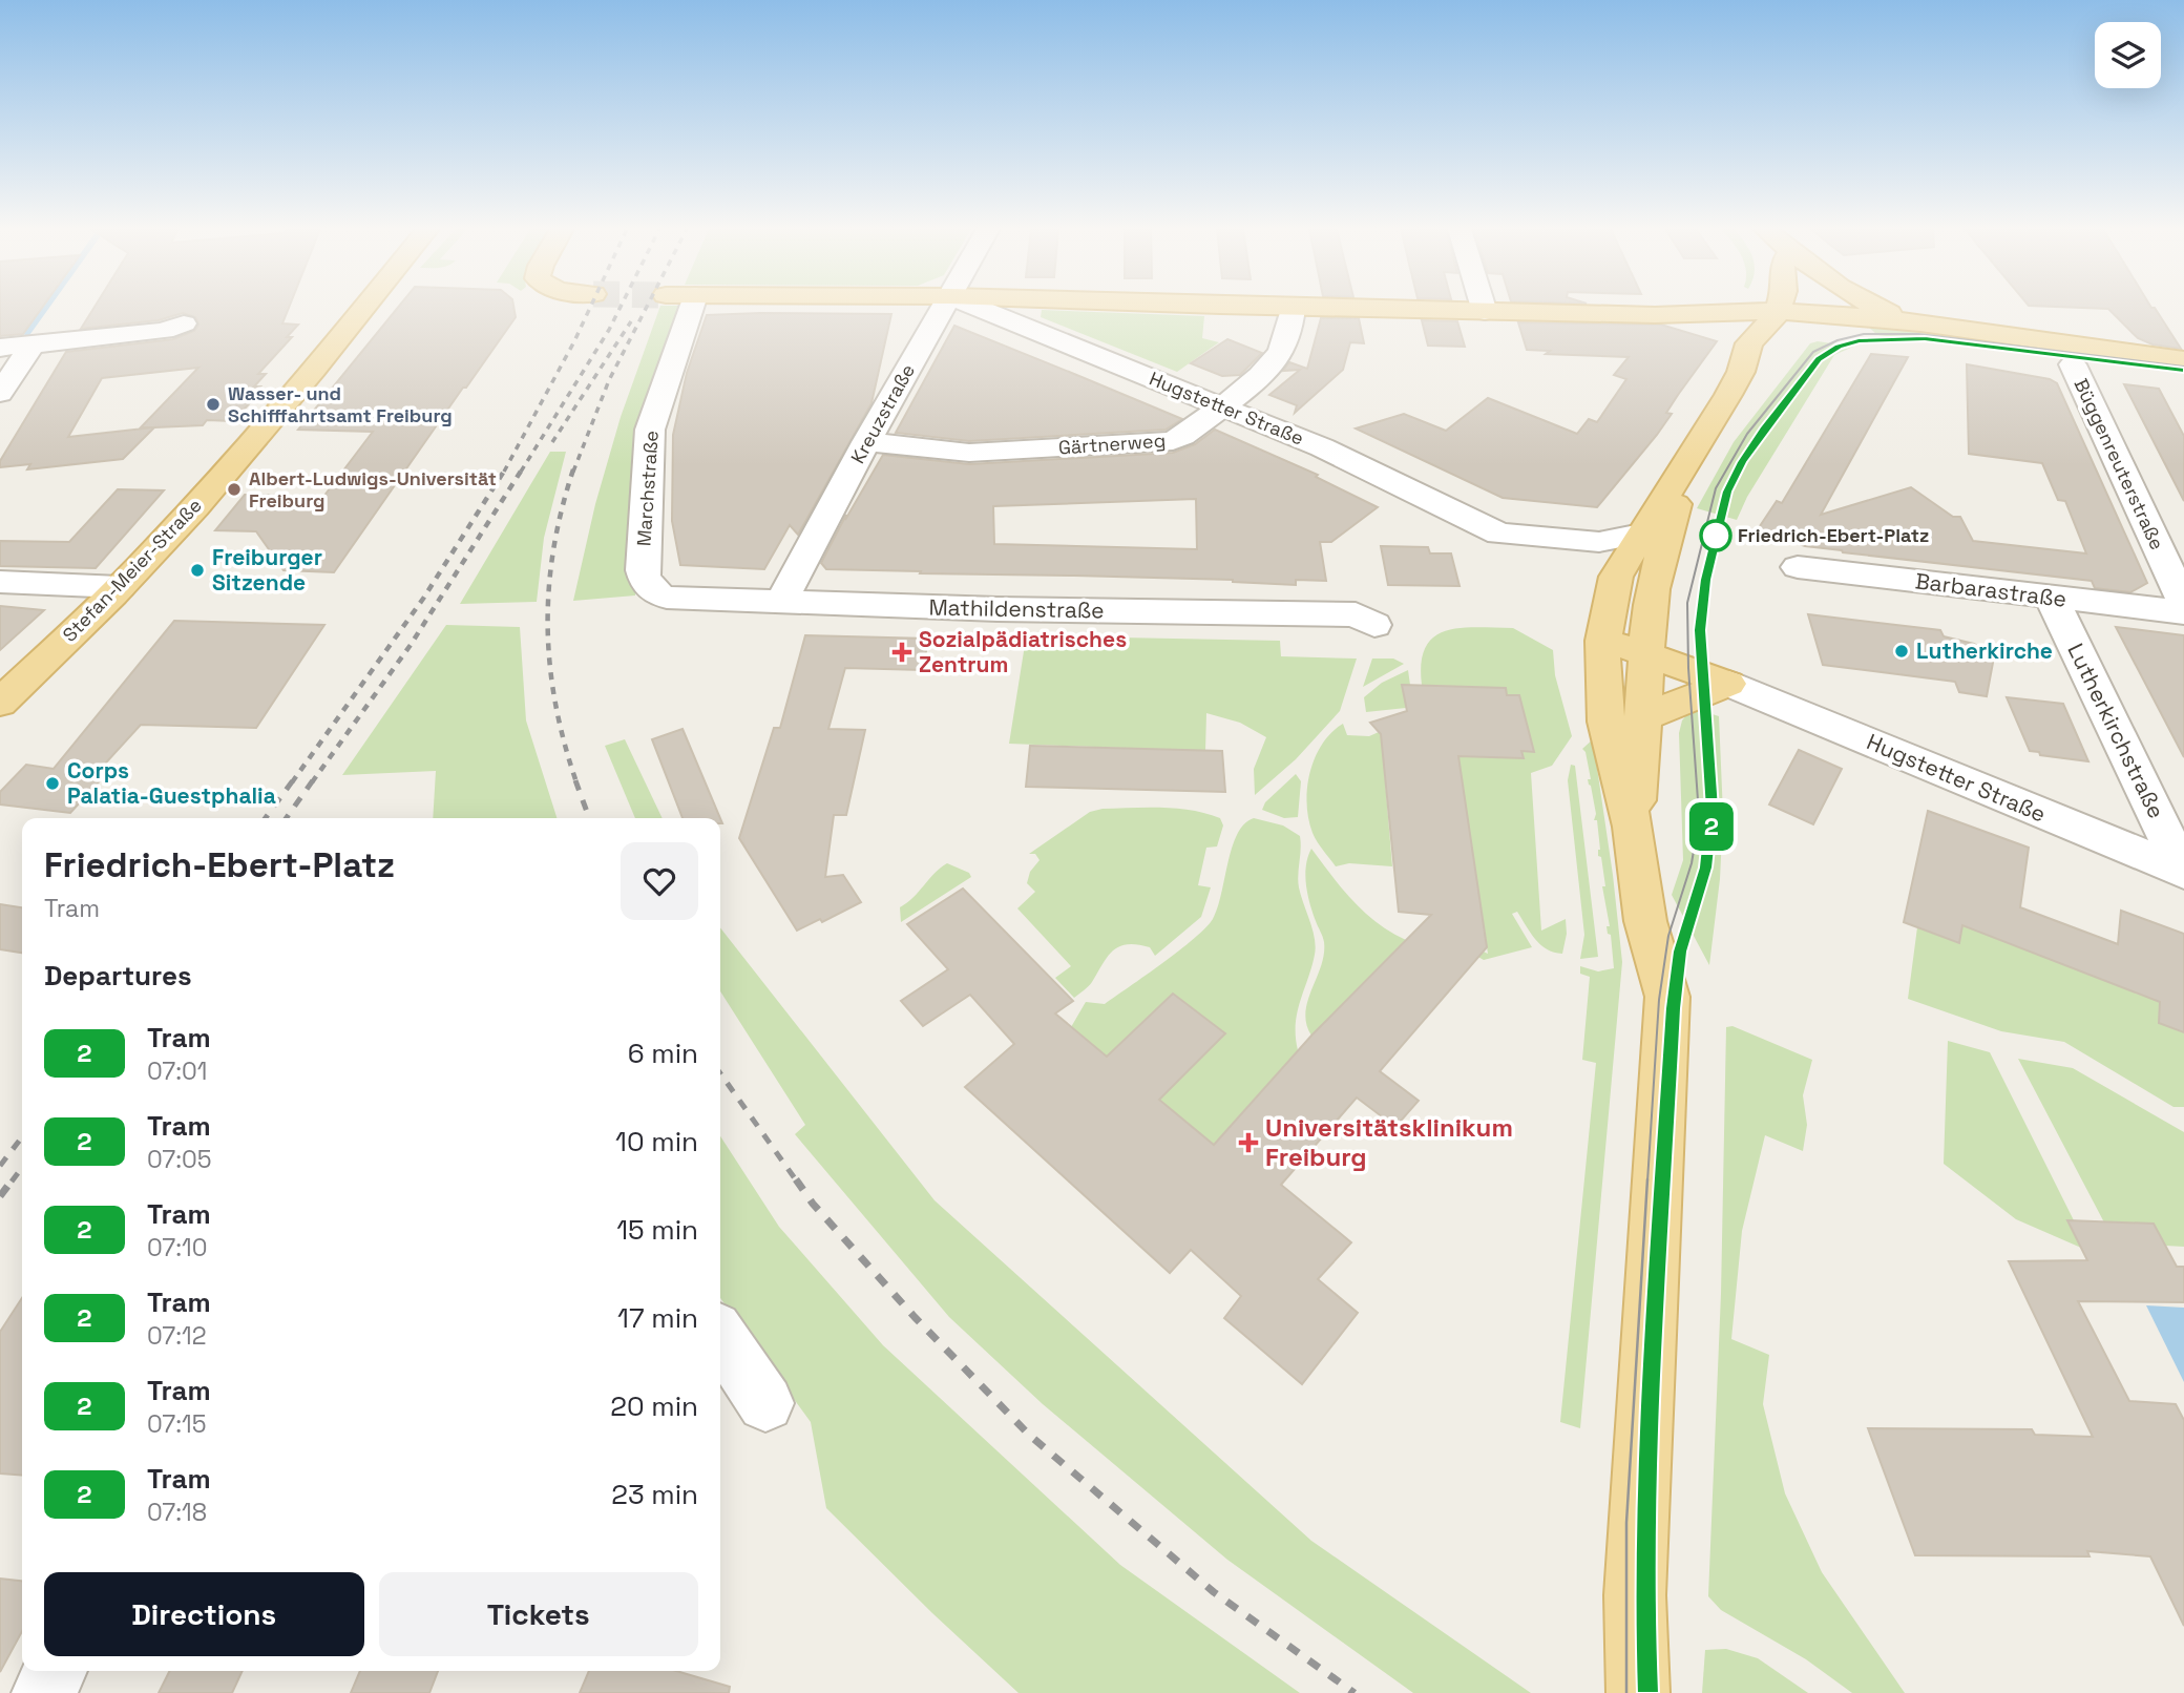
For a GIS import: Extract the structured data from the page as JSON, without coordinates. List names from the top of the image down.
{
  "streets": {
    "main road": ["Stefan-Meier-Straße"],
    "street": [
      "Hugstetter Straße",
      "Kreuzstraße",
      "Gärtnerweg",
      "Büggenreuterstraße",
      "Marchstraße",
      "Barbarastraße",
      "Mathildenstraße",
      "Lutherkirchstraße"
    ]
  },
  "crossings": [
    ["Hugstetter Straße", "Gärtnerweg"],
    ["Hugstetter Straße", "Lutherkirchstraße"],
    ["Kreuzstraße", "Gärtnerweg"],
    ["Kreuzstraße", "Mathildenstraße"],
    ["Marchstraße", "Mathildenstraße"],
    ["Barbarastraße", "Lutherkirchstraße"]
  ],
  "places": {
    "other": [
      "Wasser- und Schifffahrtsamt Freiburg",
      "Albert-Ludwigs-Universität Freiburg",
      "Friedrich-Ebert-Platz",
      "Freiburger Sitzende",
      "Lutherkirche",
      "Corps Palatia-Guestphalia"
    ],
    "health": ["Sozialpädiatrisches Zentrum", "Universitätsklinikum Freiburg"]
  },
  "lines": ["tram line 2"],
  "page": {
    "on_map": "2",
    "heading": [
      ["Friedrich-Ebert-Platz", "Tram"],
      "Departures"
    ],
    "list": [
      {
        "mark": "2",
        "name": "Tram",
        "note": "07:01",
        "value": "6 min"
      },
      {
        "mark": "2",
        "name": "Tram",
        "note": "07:05",
        "value": "10 min"
      },
      {
        "mark": "2",
        "name": "Tram",
        "note": "07:10",
        "value": "15 min"
      },
      {
        "mark": "2",
        "name": "Tram",
        "note": "07:12",
        "value": "17 min"
      },
      {
        "mark": "2",
        "name": "Tram",
        "note": "07:15",
        "value": "20 min"
      },
      {
        "mark": "2",
        "name": "Tram",
        "note": "07:18",
        "value": "23 min"
      }
    ],
    "buttons": ["Directions", "Tickets"]
  }
}
